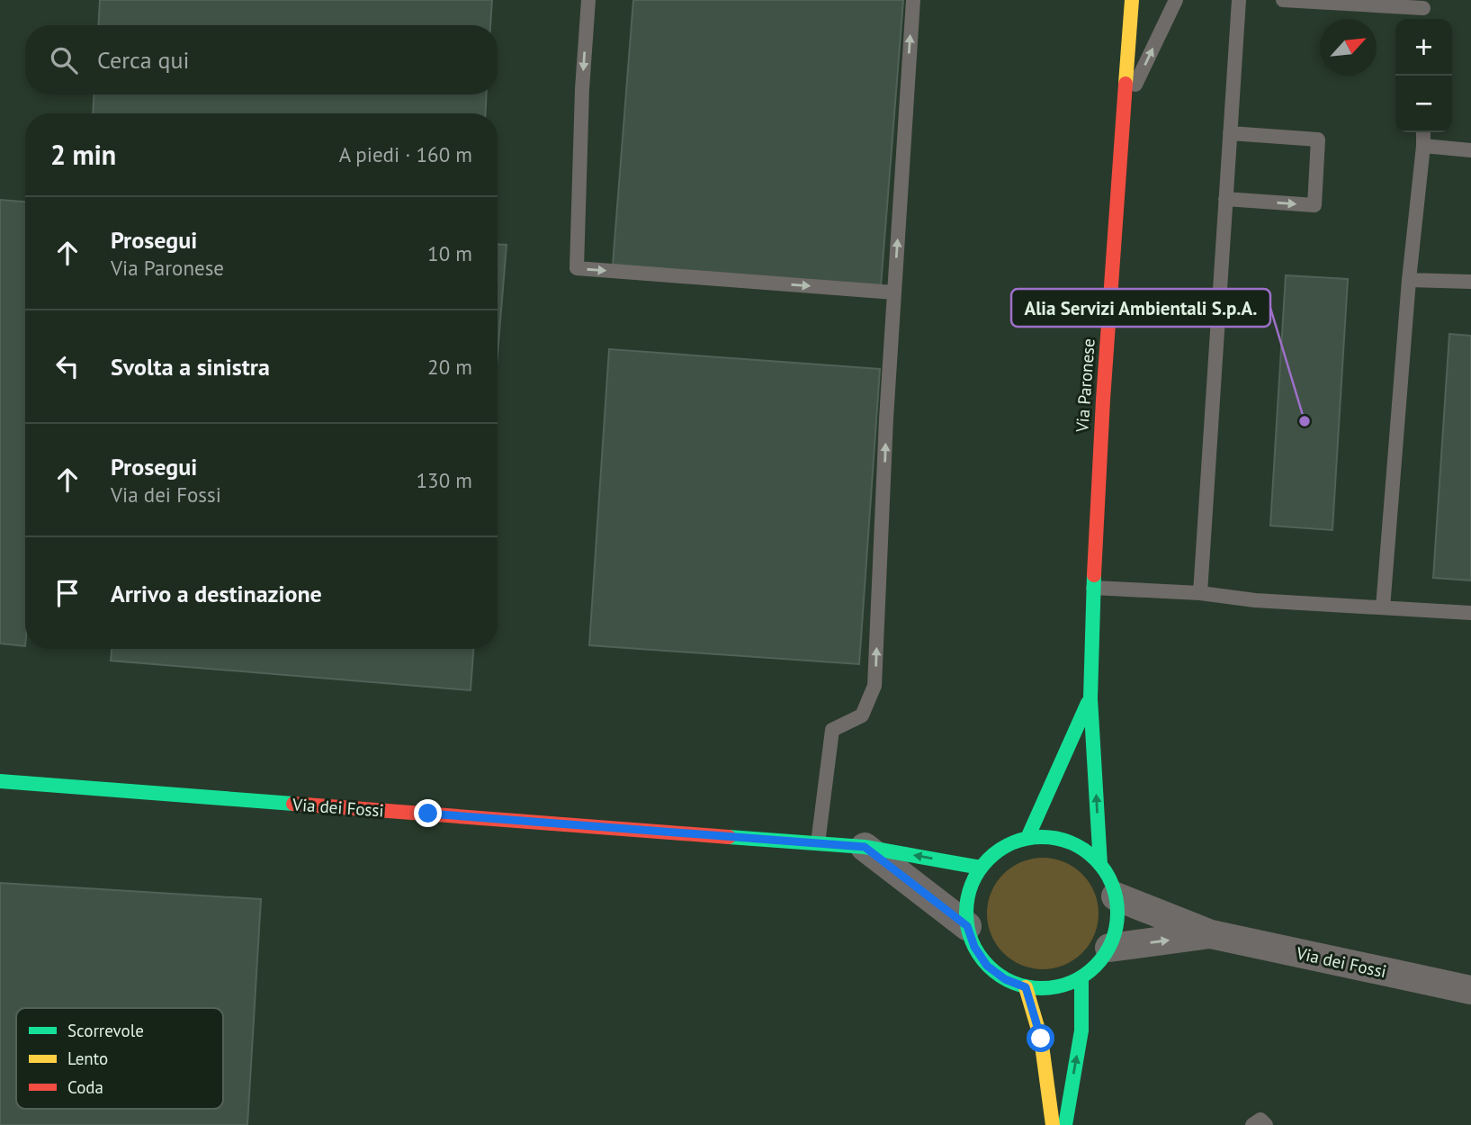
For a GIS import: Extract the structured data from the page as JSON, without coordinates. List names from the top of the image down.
{
  "streets": {
    "main road": ["Via Paronese", "Via dei Fossi"]
  },
  "crossings": [
    ["Via Paronese", "Via dei Fossi"]
  ],
  "places": ["Alia Servizi Ambientali S.p.A."],
  "legend": ["Scorrevole", "Lento", "Coda"],
  "north": "top right",
  "page": {
    "map_buttons": ["+", "−"],
    "search": "Cerca qui",
    "heading": ["2 min", "A piedi · 160 m"],
    "list": [
      ["Prosegui", "Via Paronese", "10 m"],
      ["Svolta a sinistra", "20 m"],
      ["Prosegui", "Via dei Fossi", "130 m"],
      "Arrivo a destinazione"
    ]
  }
}
